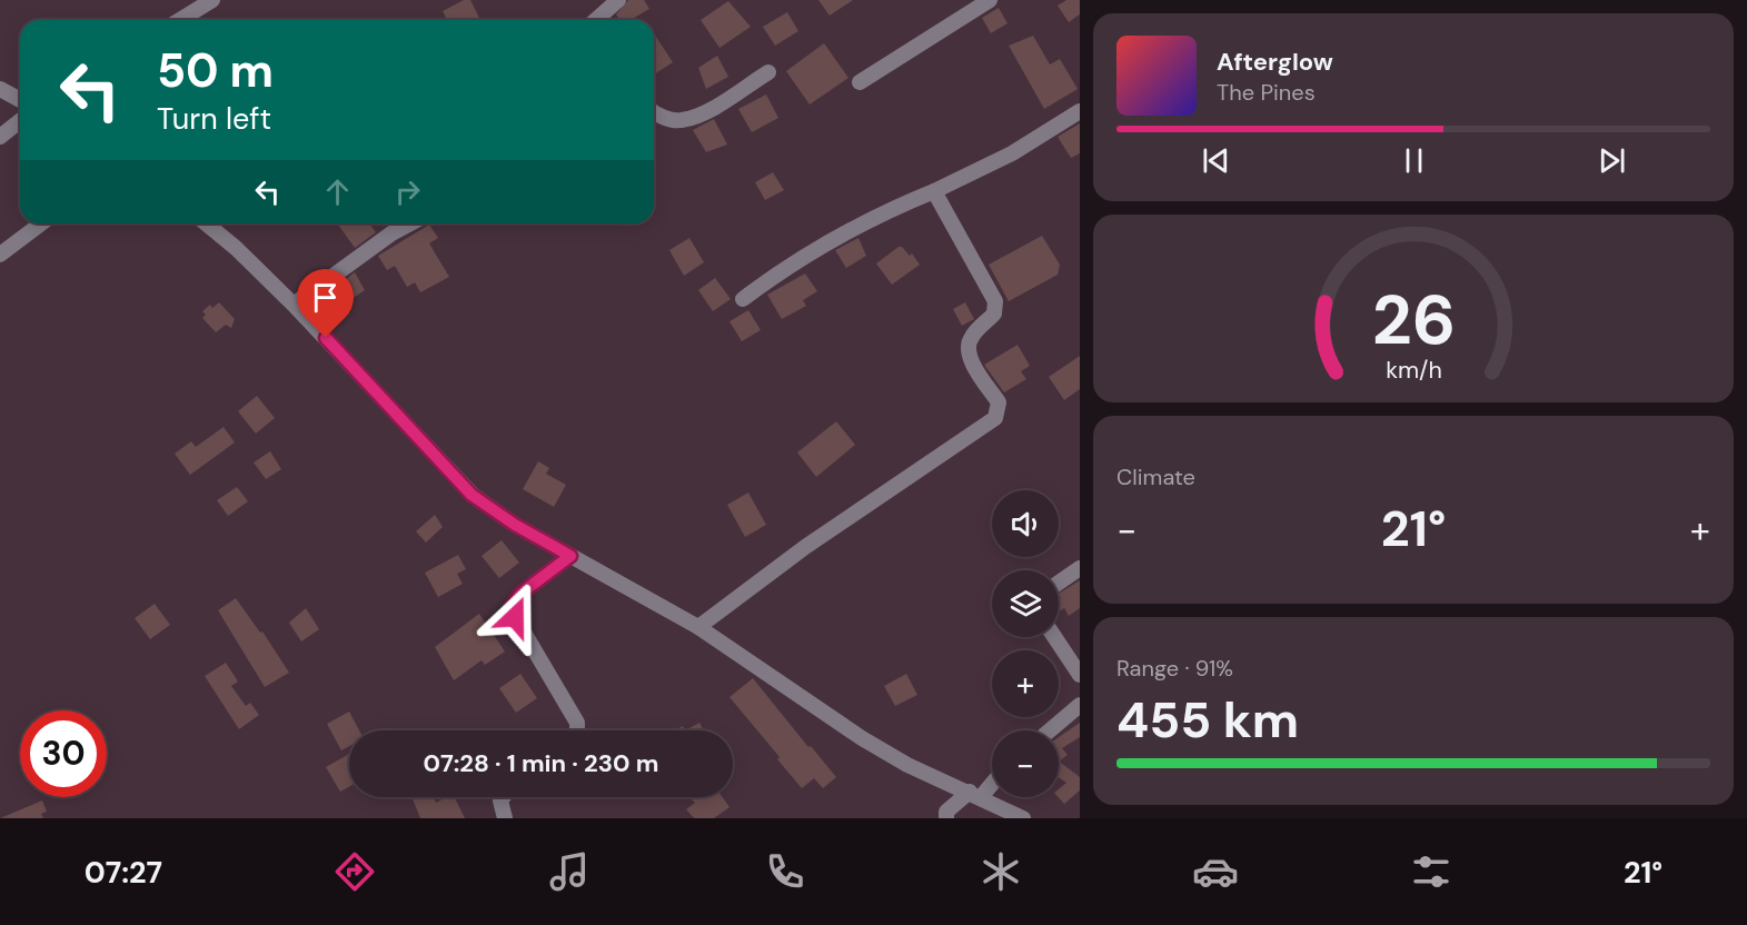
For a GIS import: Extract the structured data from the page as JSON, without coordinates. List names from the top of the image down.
{
  "page": {
    "turn": ["50 m", "Turn left"],
    "song": ["Afterglow", "The Pines"],
    "tile": [
      "Climate",
      ["Range · 91%", "455 km"]
    ],
    "map_buttons": ["+", "−"],
    "heat": ["−", "21°", "+"],
    "limit": "30",
    "trip": "07:28 · 1 min · 230 m",
    "tabs": ["07:27", "21°"],
    "gauge": ["26", "km/h"]
  }
}
